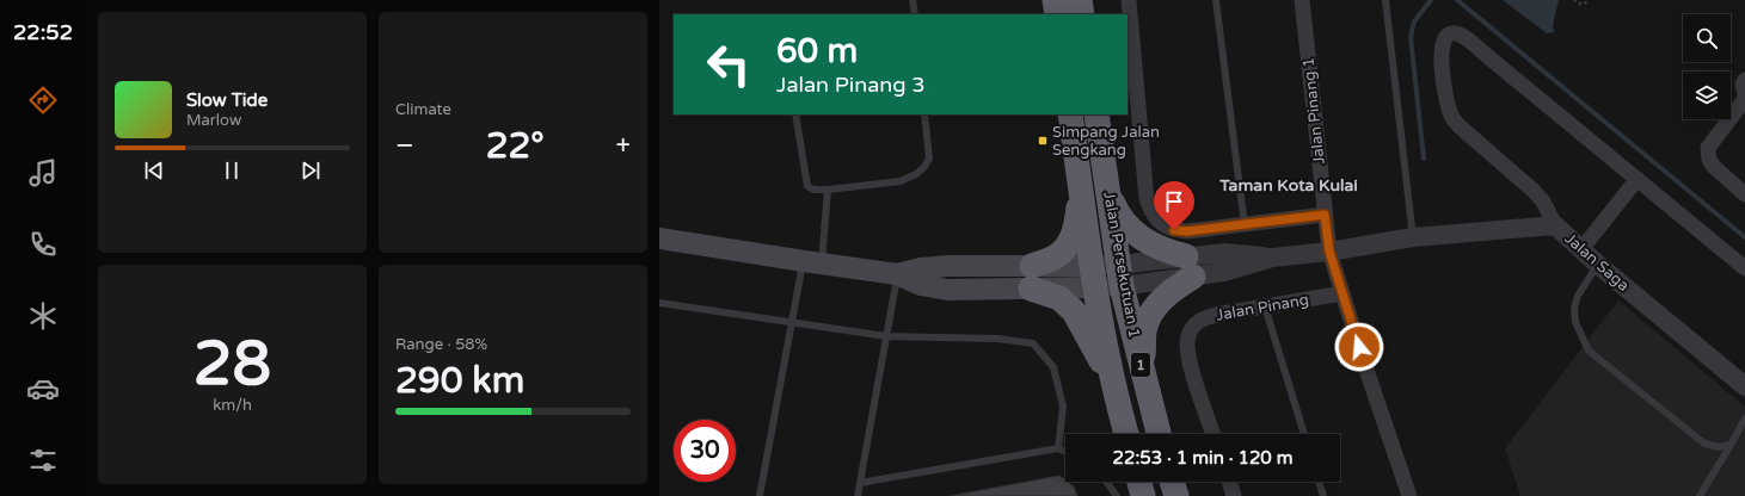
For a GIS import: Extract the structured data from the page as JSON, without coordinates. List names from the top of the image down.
{
  "streets": {
    "highway": ["Jalan Persekutuan 1", "1"],
    "street": ["Jalan Pinang 1", "Jalan Saga", "Jalan Pinang"]
  },
  "crossings": [
    ["Jalan Pinang 1", "Jalan Pinang"]
  ],
  "districts": ["Taman Kota Kulai"],
  "places": {
    "transit": ["Simpang Jalan Sengkang"]
  },
  "page": {
    "tabs": "22:52",
    "tile": [
      "Climate",
      ["28", "km/h"],
      ["Range · 58%", "290 km"]
    ],
    "turn": ["60 m", "Jalan Pinang 3"],
    "song": ["Slow Tide", "Marlow"],
    "heat": ["−", "22°", "+"],
    "limit": "30",
    "trip": "22:53 · 1 min · 120 m"
  }
}
